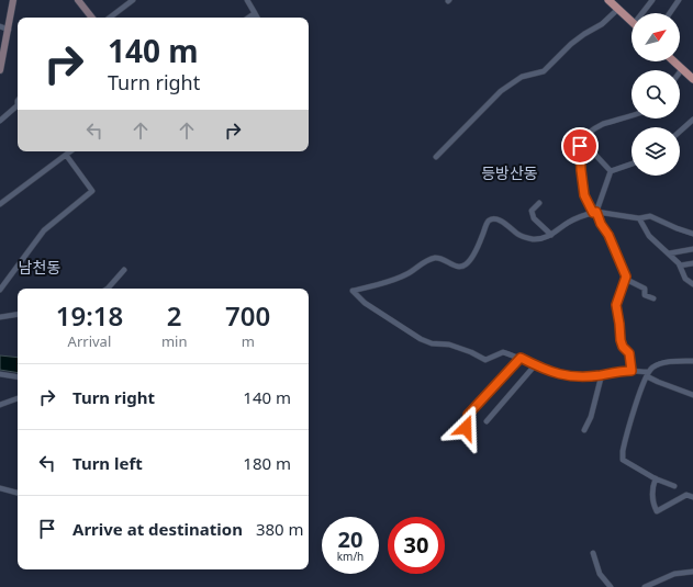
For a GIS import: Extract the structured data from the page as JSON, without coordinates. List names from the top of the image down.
{
  "districts": ["등방산동", "남천동"],
  "north": "top right",
  "page": {
    "turn": ["140 m", "Turn right"],
    "eta": [
      "19:18",
      "Arrival",
      "2",
      "min",
      "700",
      "m"
    ],
    "list": [
      {
        "name": "Turn right",
        "value": "140 m"
      },
      {
        "name": "Turn left",
        "value": "180 m"
      },
      {
        "name": "Arrive at destination",
        "value": "380 m"
      }
    ],
    "speed": "20 km/h",
    "limit": "30"
  }
}
